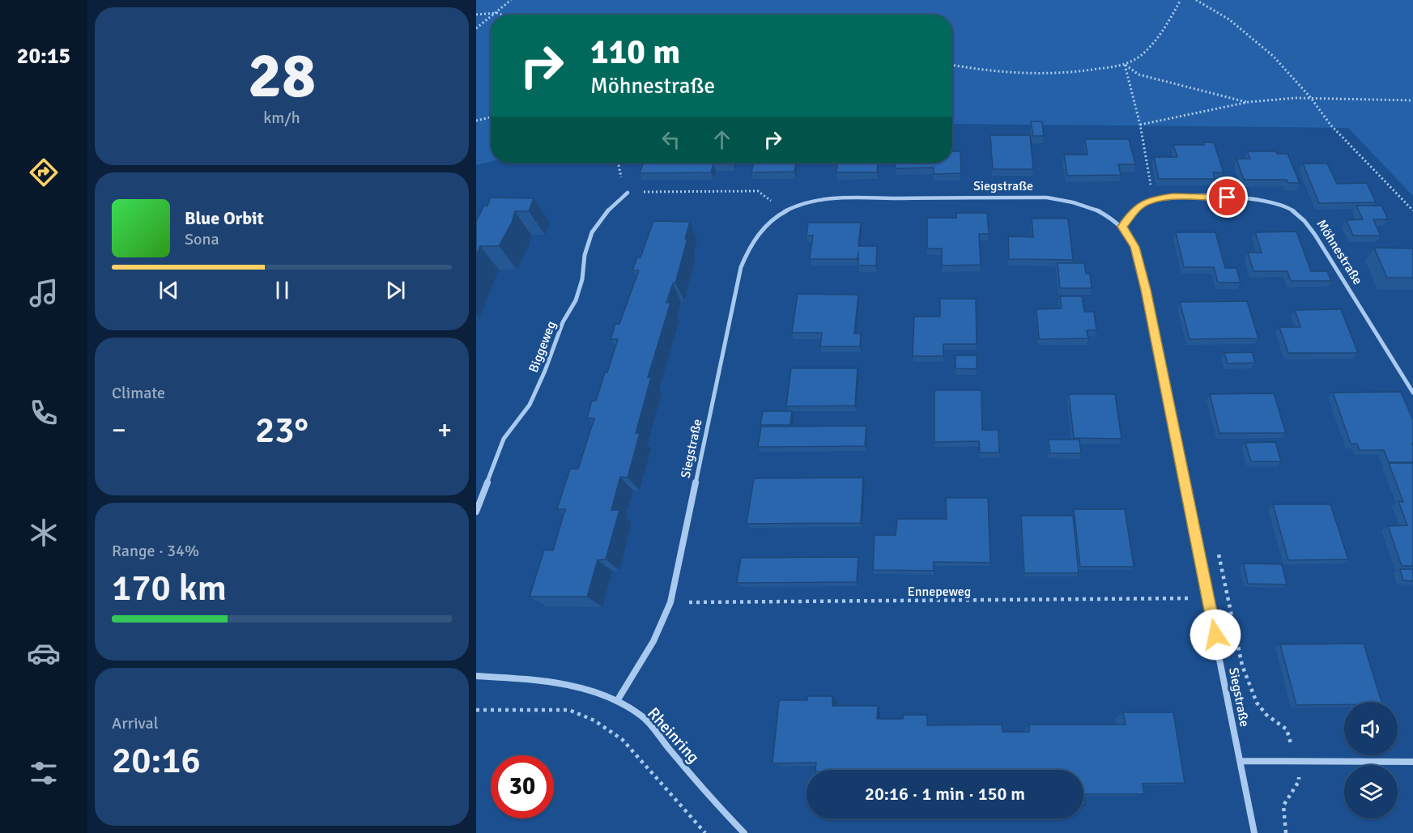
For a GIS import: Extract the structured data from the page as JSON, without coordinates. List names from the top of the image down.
{
  "streets": {
    "street": [
      "Siegstraße",
      "Möhnestraße",
      "Biggeweg",
      "Rheinring"
    ],
    "path": ["Ennepeweg"]
  },
  "crossings": [
    ["Siegstraße", "Möhnestraße"],
    ["Siegstraße", "Ennepeweg"],
    ["Siegstraße", "Rheinring"]
  ],
  "page": {
    "tabs": "20:15",
    "tile": [
      ["28", "km/h"],
      "Climate",
      ["Range · 34%", "170 km"],
      ["Arrival", "20:16"]
    ],
    "turn": ["110 m", "Möhnestraße"],
    "song": ["Blue Orbit", "Sona"],
    "heat": ["−", "23°", "+"],
    "limit": "30",
    "trip": "20:16 · 1 min · 150 m"
  }
}
